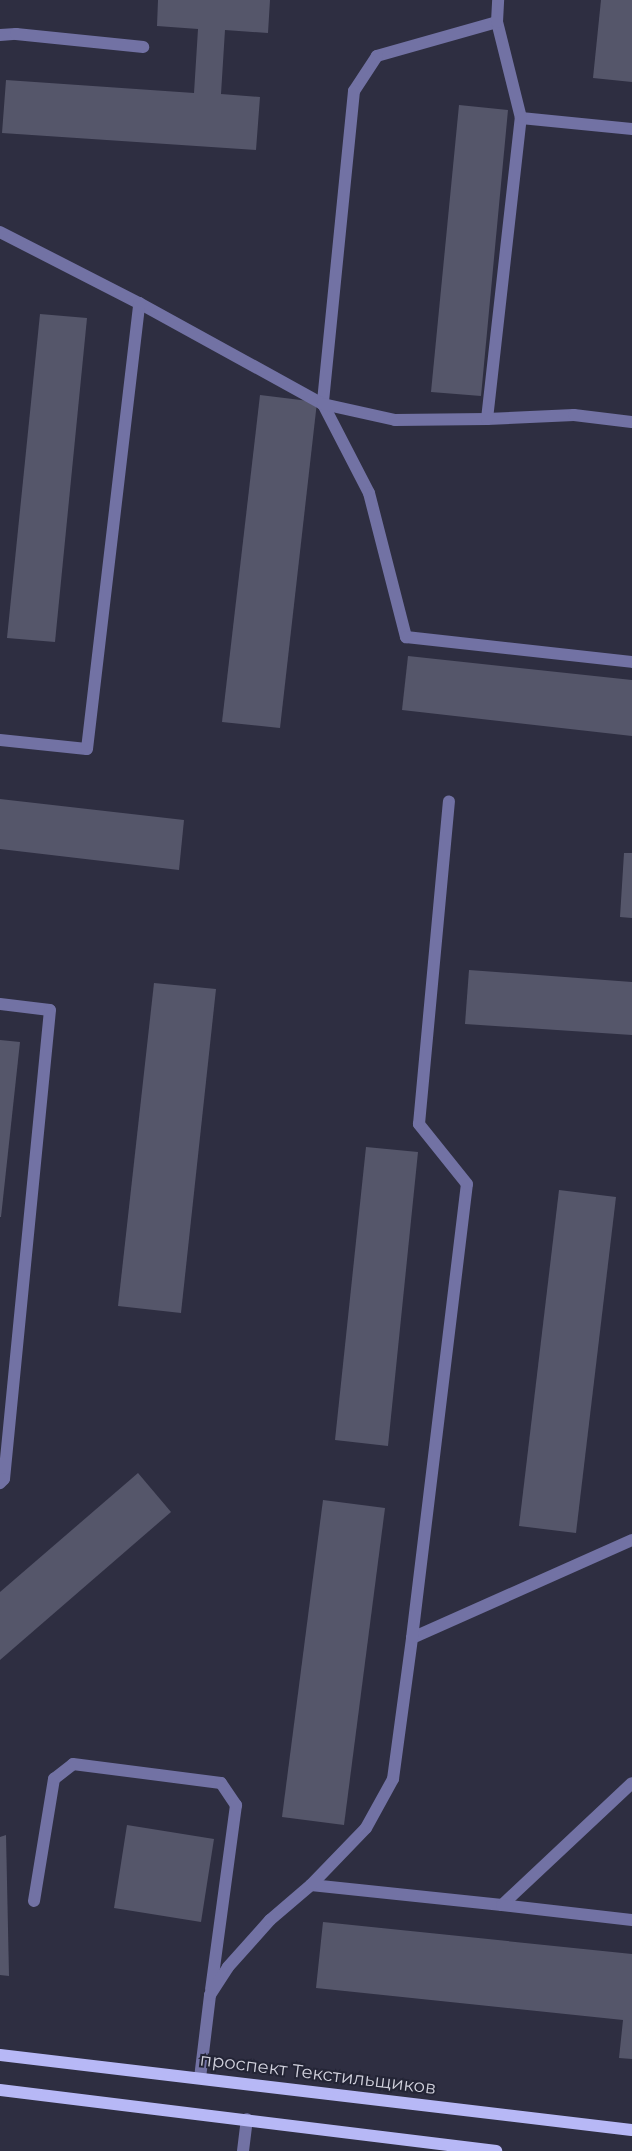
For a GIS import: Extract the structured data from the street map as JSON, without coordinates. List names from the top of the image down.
{
  "streets": {
    "main road": ["проспект Текстильщиков"]
  }
}
